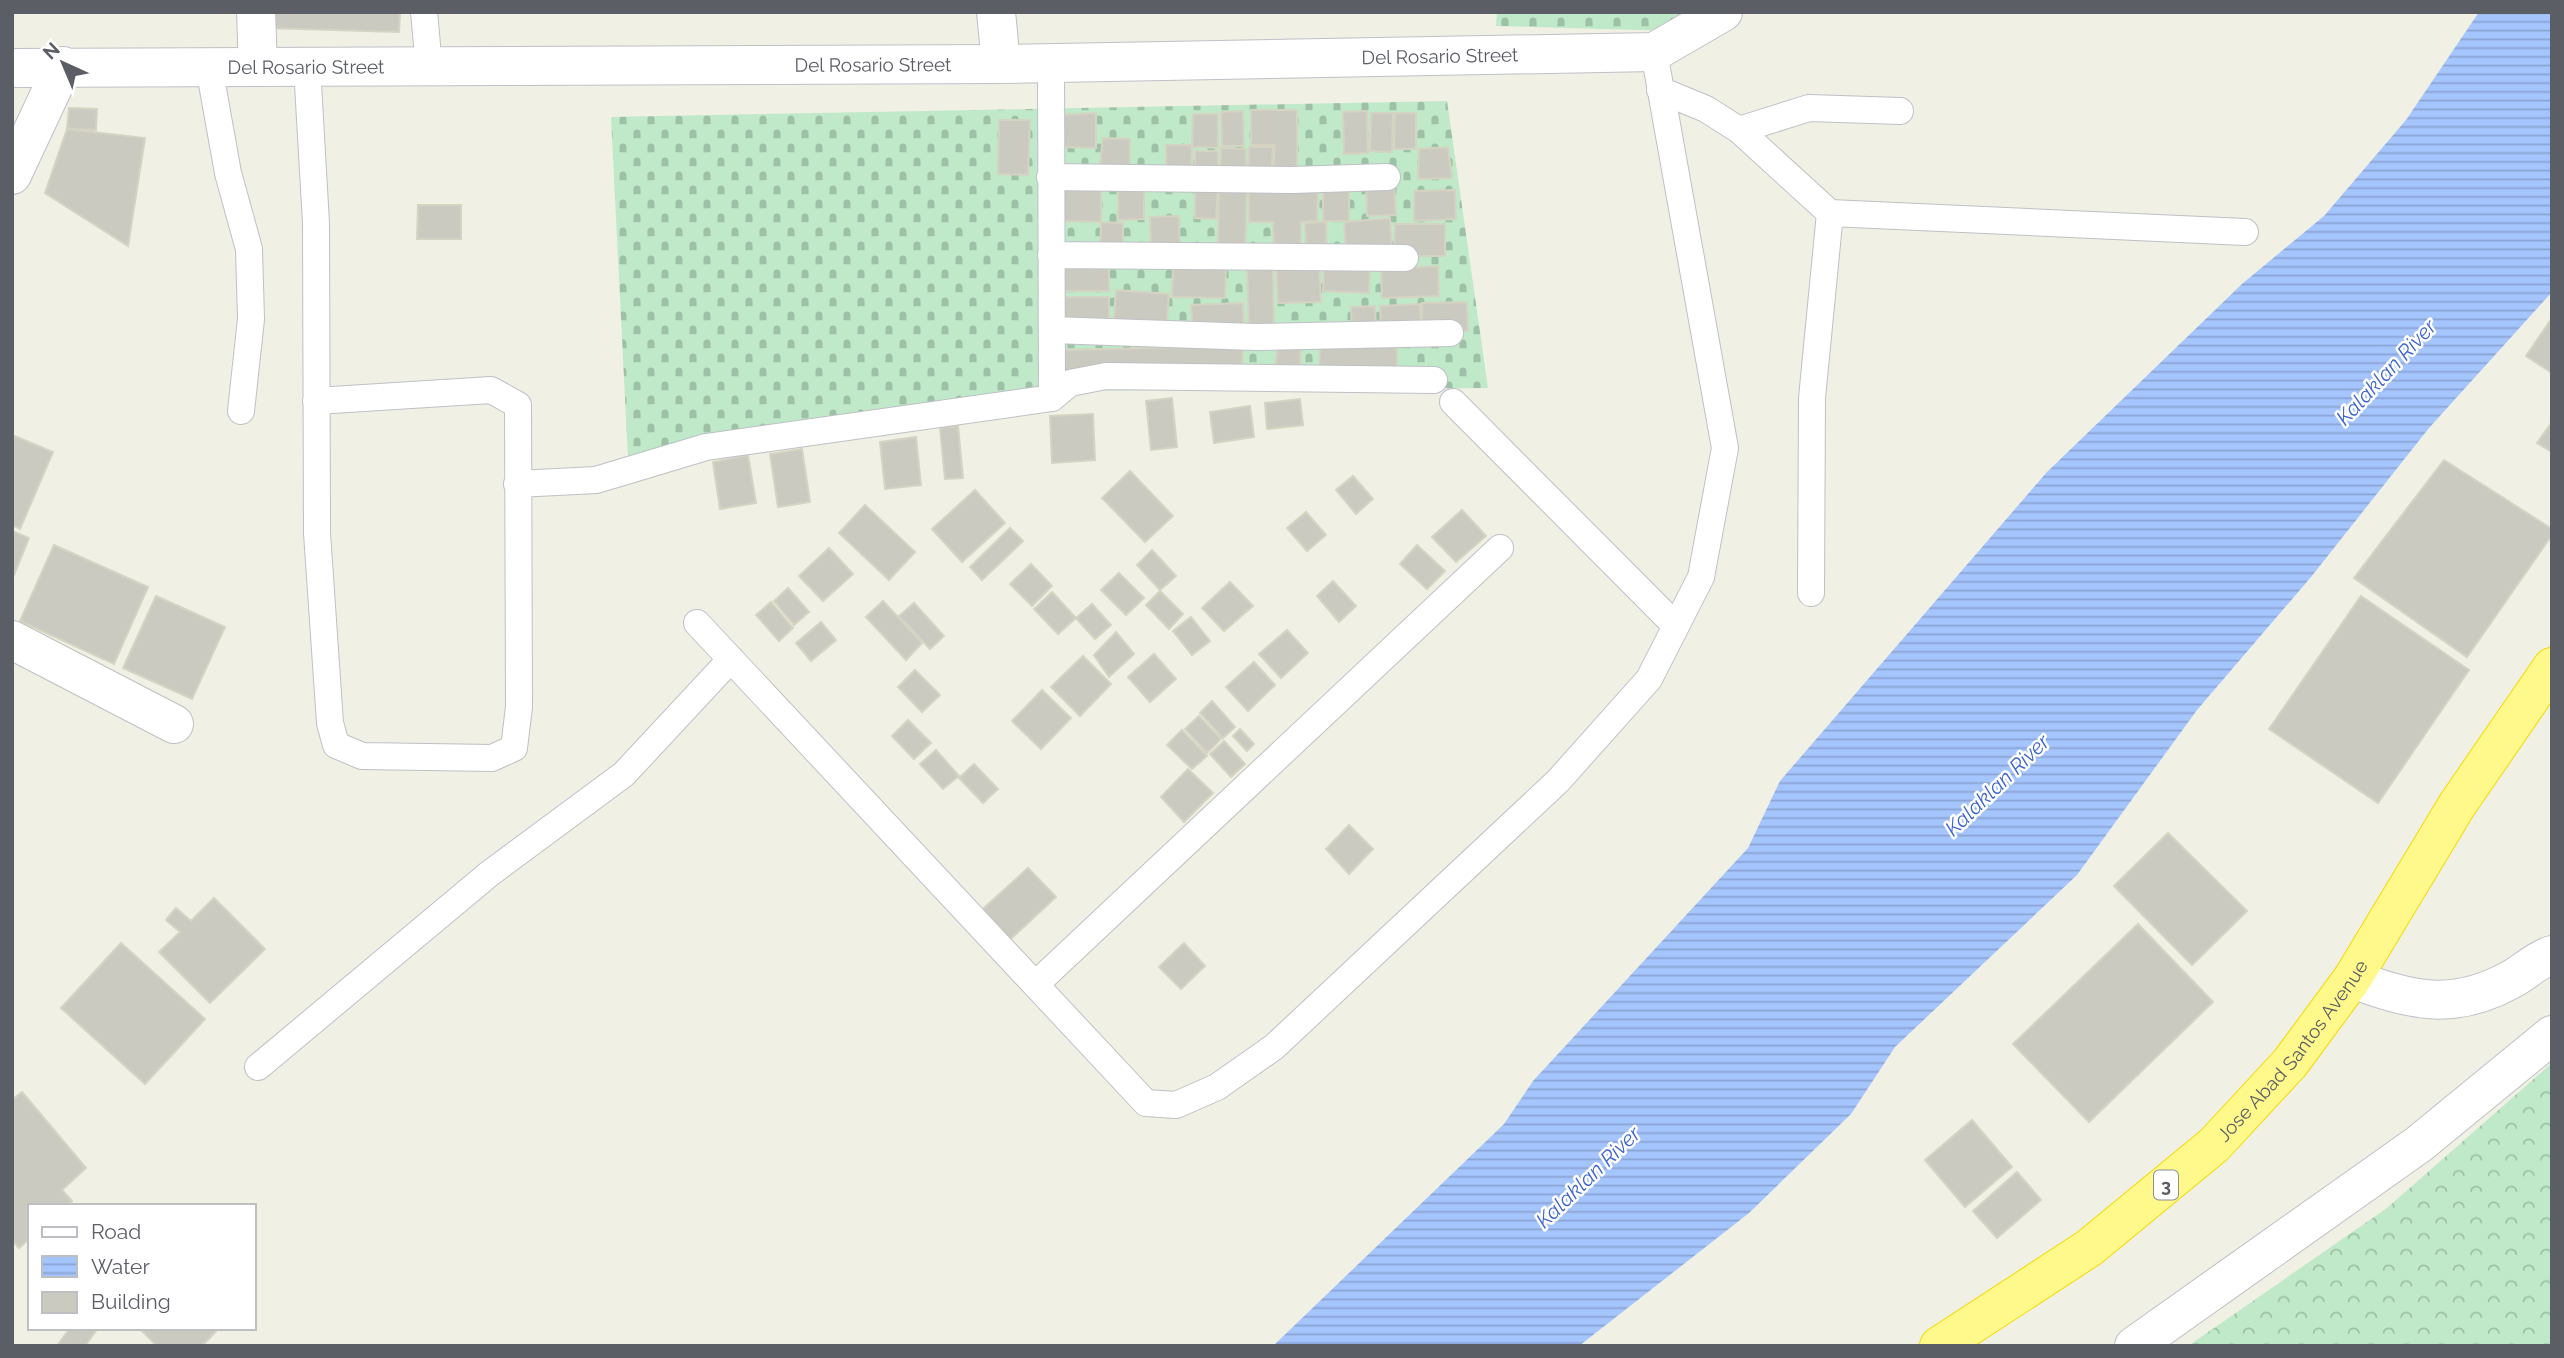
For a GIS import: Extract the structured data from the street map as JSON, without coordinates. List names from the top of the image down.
{
  "streets": {
    "highway": ["Jose Abad Santos Avenue", "3"],
    "main road": ["Del Rosario Street"]
  },
  "water": ["Kalaklan River"],
  "legend": ["Road", "Water", "Building"],
  "north": "top left"
}
